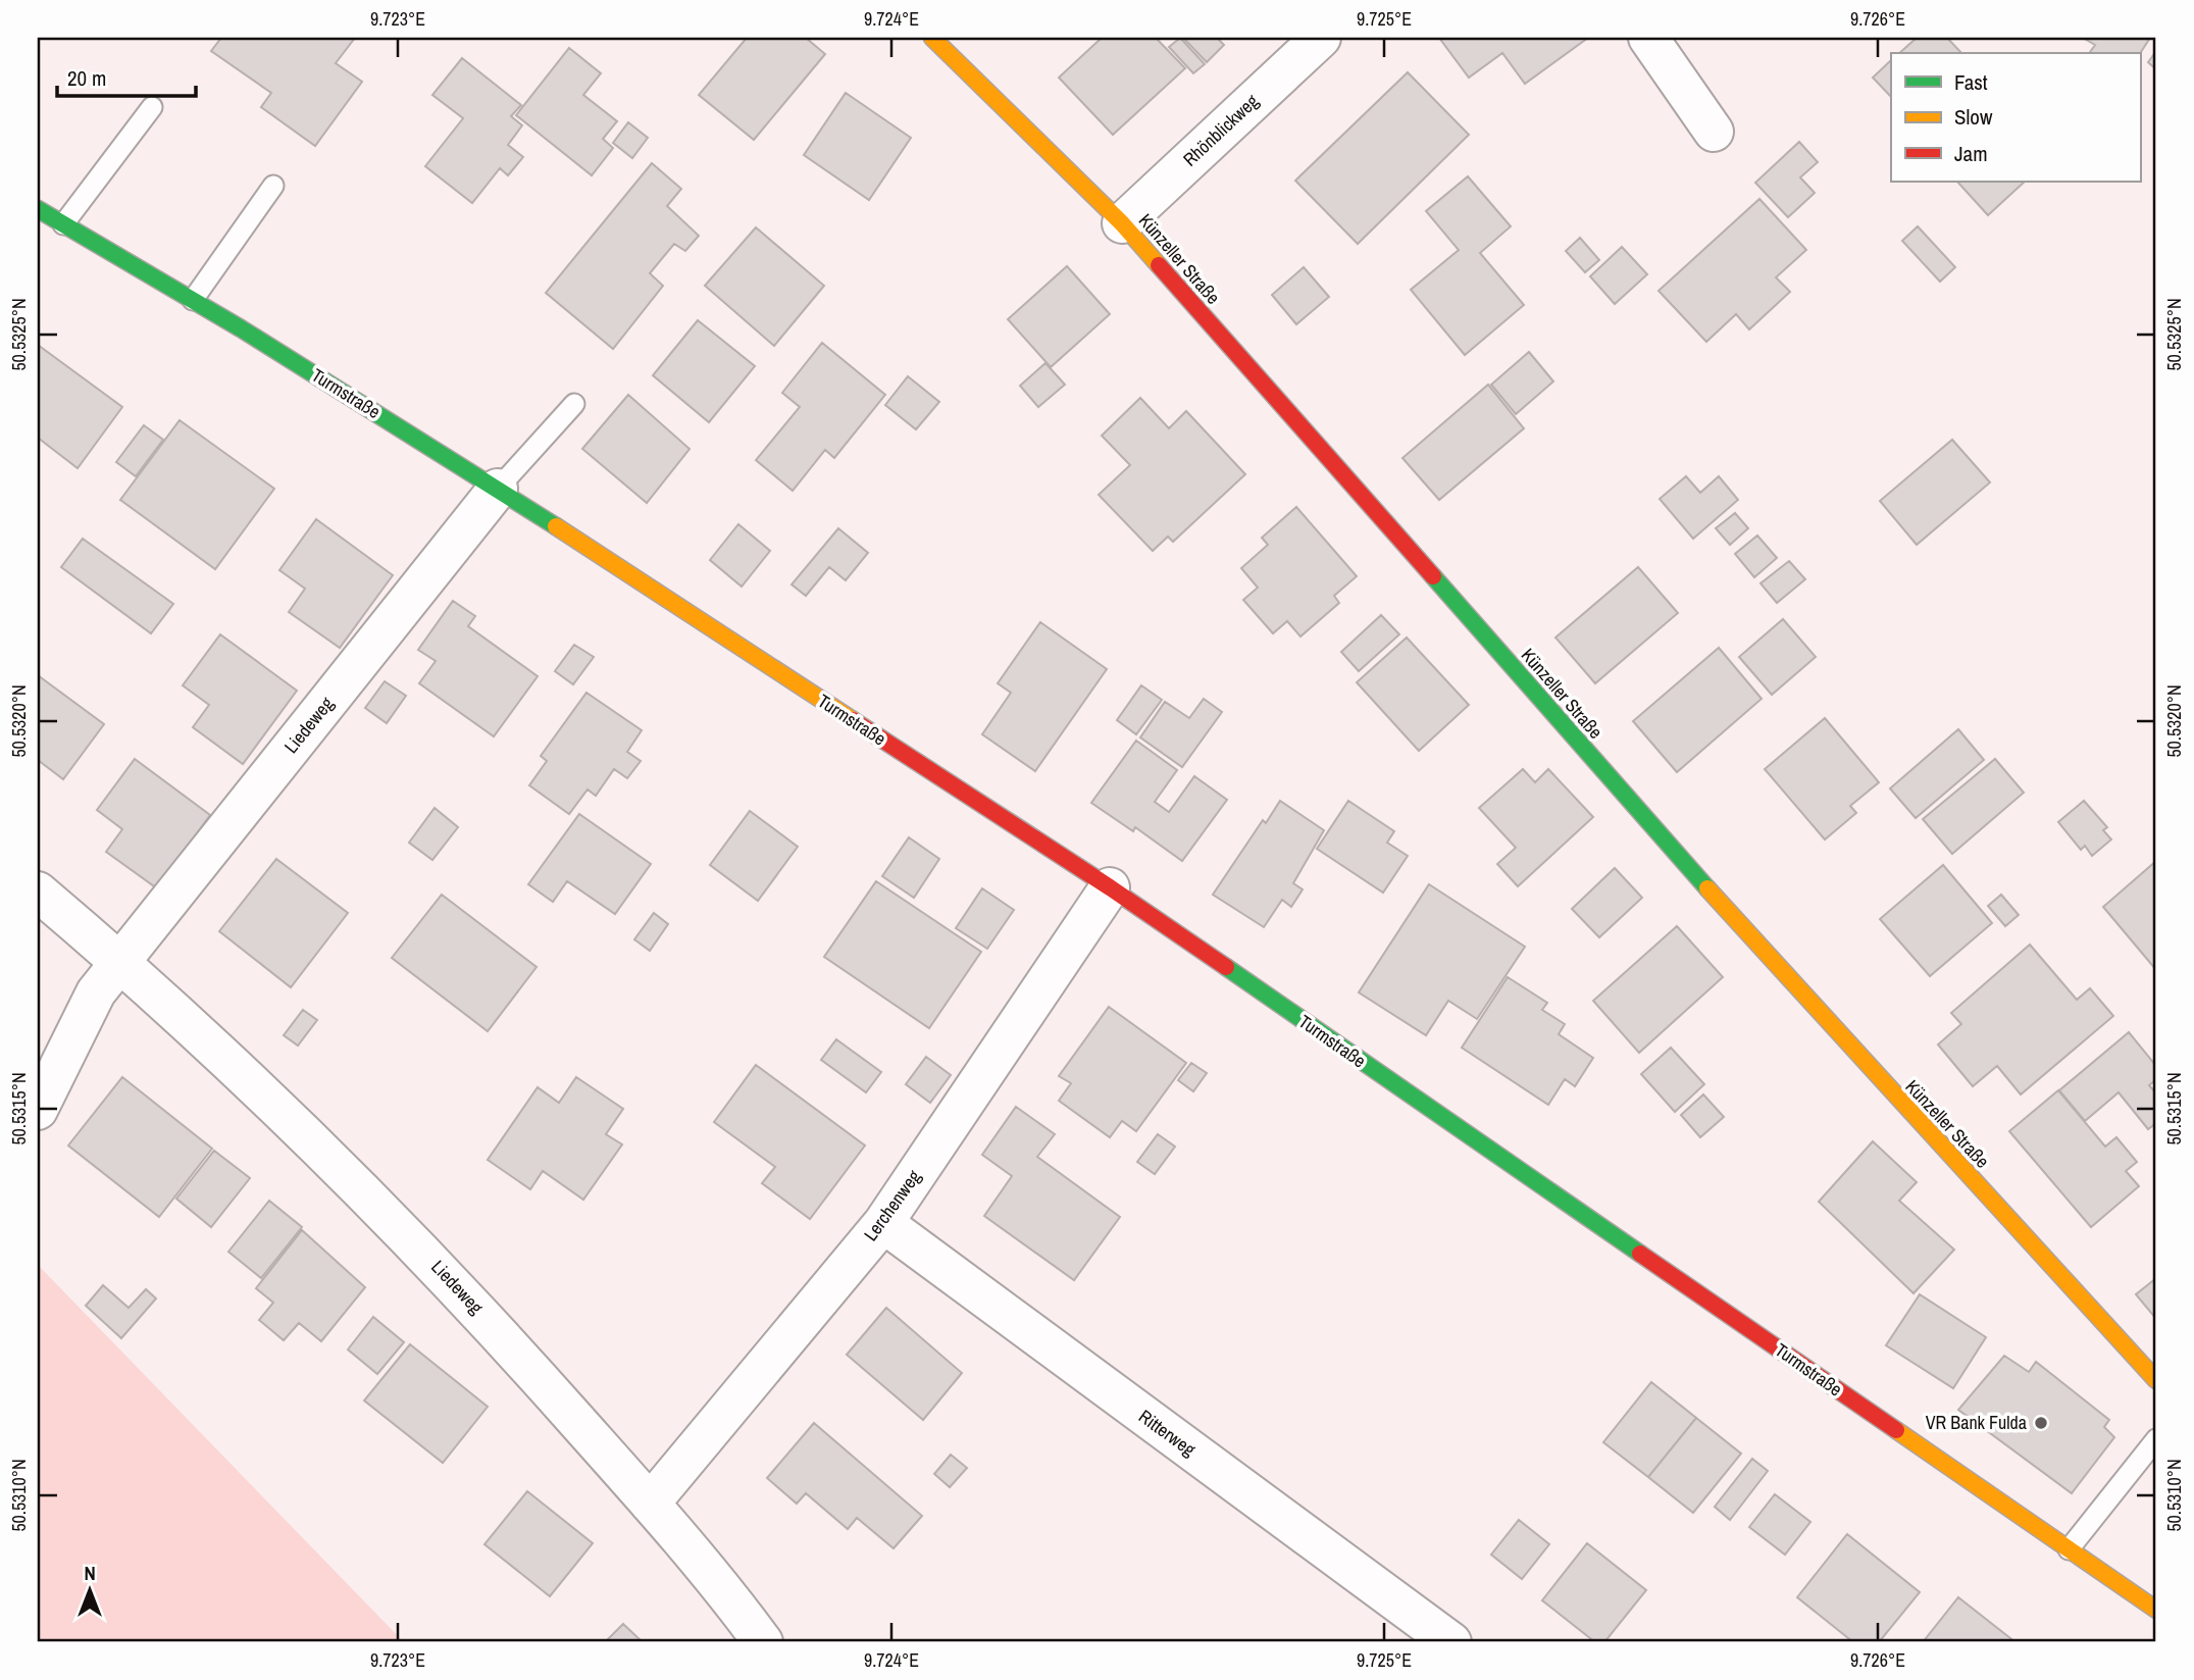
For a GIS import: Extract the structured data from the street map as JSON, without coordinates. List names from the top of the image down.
{
  "streets": {
    "main road": ["Künzeller Straße", "Turmstraße"],
    "street": [
      "Rhönblickweg",
      "Liedeweg",
      "Lerchenweg",
      "Ritterweg"
    ]
  },
  "crossings": [
    ["Rhönblickweg", "Künzeller Straße"],
    ["Turmstraße", "Liedeweg"],
    ["Turmstraße", "Lerchenweg"],
    ["Liedeweg", "Lerchenweg"],
    ["Lerchenweg", "Ritterweg"]
  ],
  "places": ["VR Bank Fulda"],
  "legend": ["Fast", "Slow", "Jam"],
  "scale_bar": "20 m",
  "north": "top",
  "coordinates": [
    "9.723°E",
    "9.724°E",
    "9.725°E",
    "9.726°E",
    "50.5325°N",
    "50.5320°N",
    "50.5315°N",
    "50.5310°N"
  ]
}
